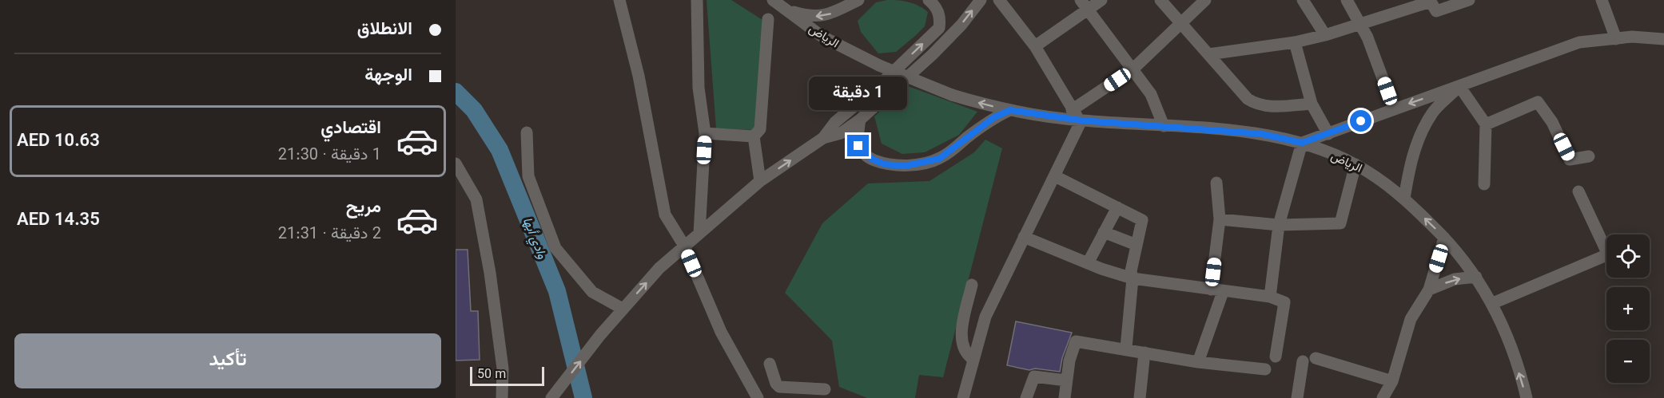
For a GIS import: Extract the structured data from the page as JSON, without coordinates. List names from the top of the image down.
{
  "streets": {
    "street": ["الرياض"]
  },
  "one_way": ["الرياض"],
  "water": ["وادي أبها"],
  "scale_bar": "50 m",
  "page": {
    "banner": ["الانطلاق", "الوجهة"],
    "bubble": "1 دقيقة",
    "list": [
      {
        "name": "اقتصادي",
        "note": "1 دقيقة · 21:30",
        "value": "AED 10.63"
      },
      {
        "name": "مريح",
        "note": "2 دقيقة · 21:31",
        "value": "AED 14.35"
      }
    ],
    "map_buttons": ["+", "−"],
    "buttons": "تأكيد",
    "scale": "50 m"
  }
}
